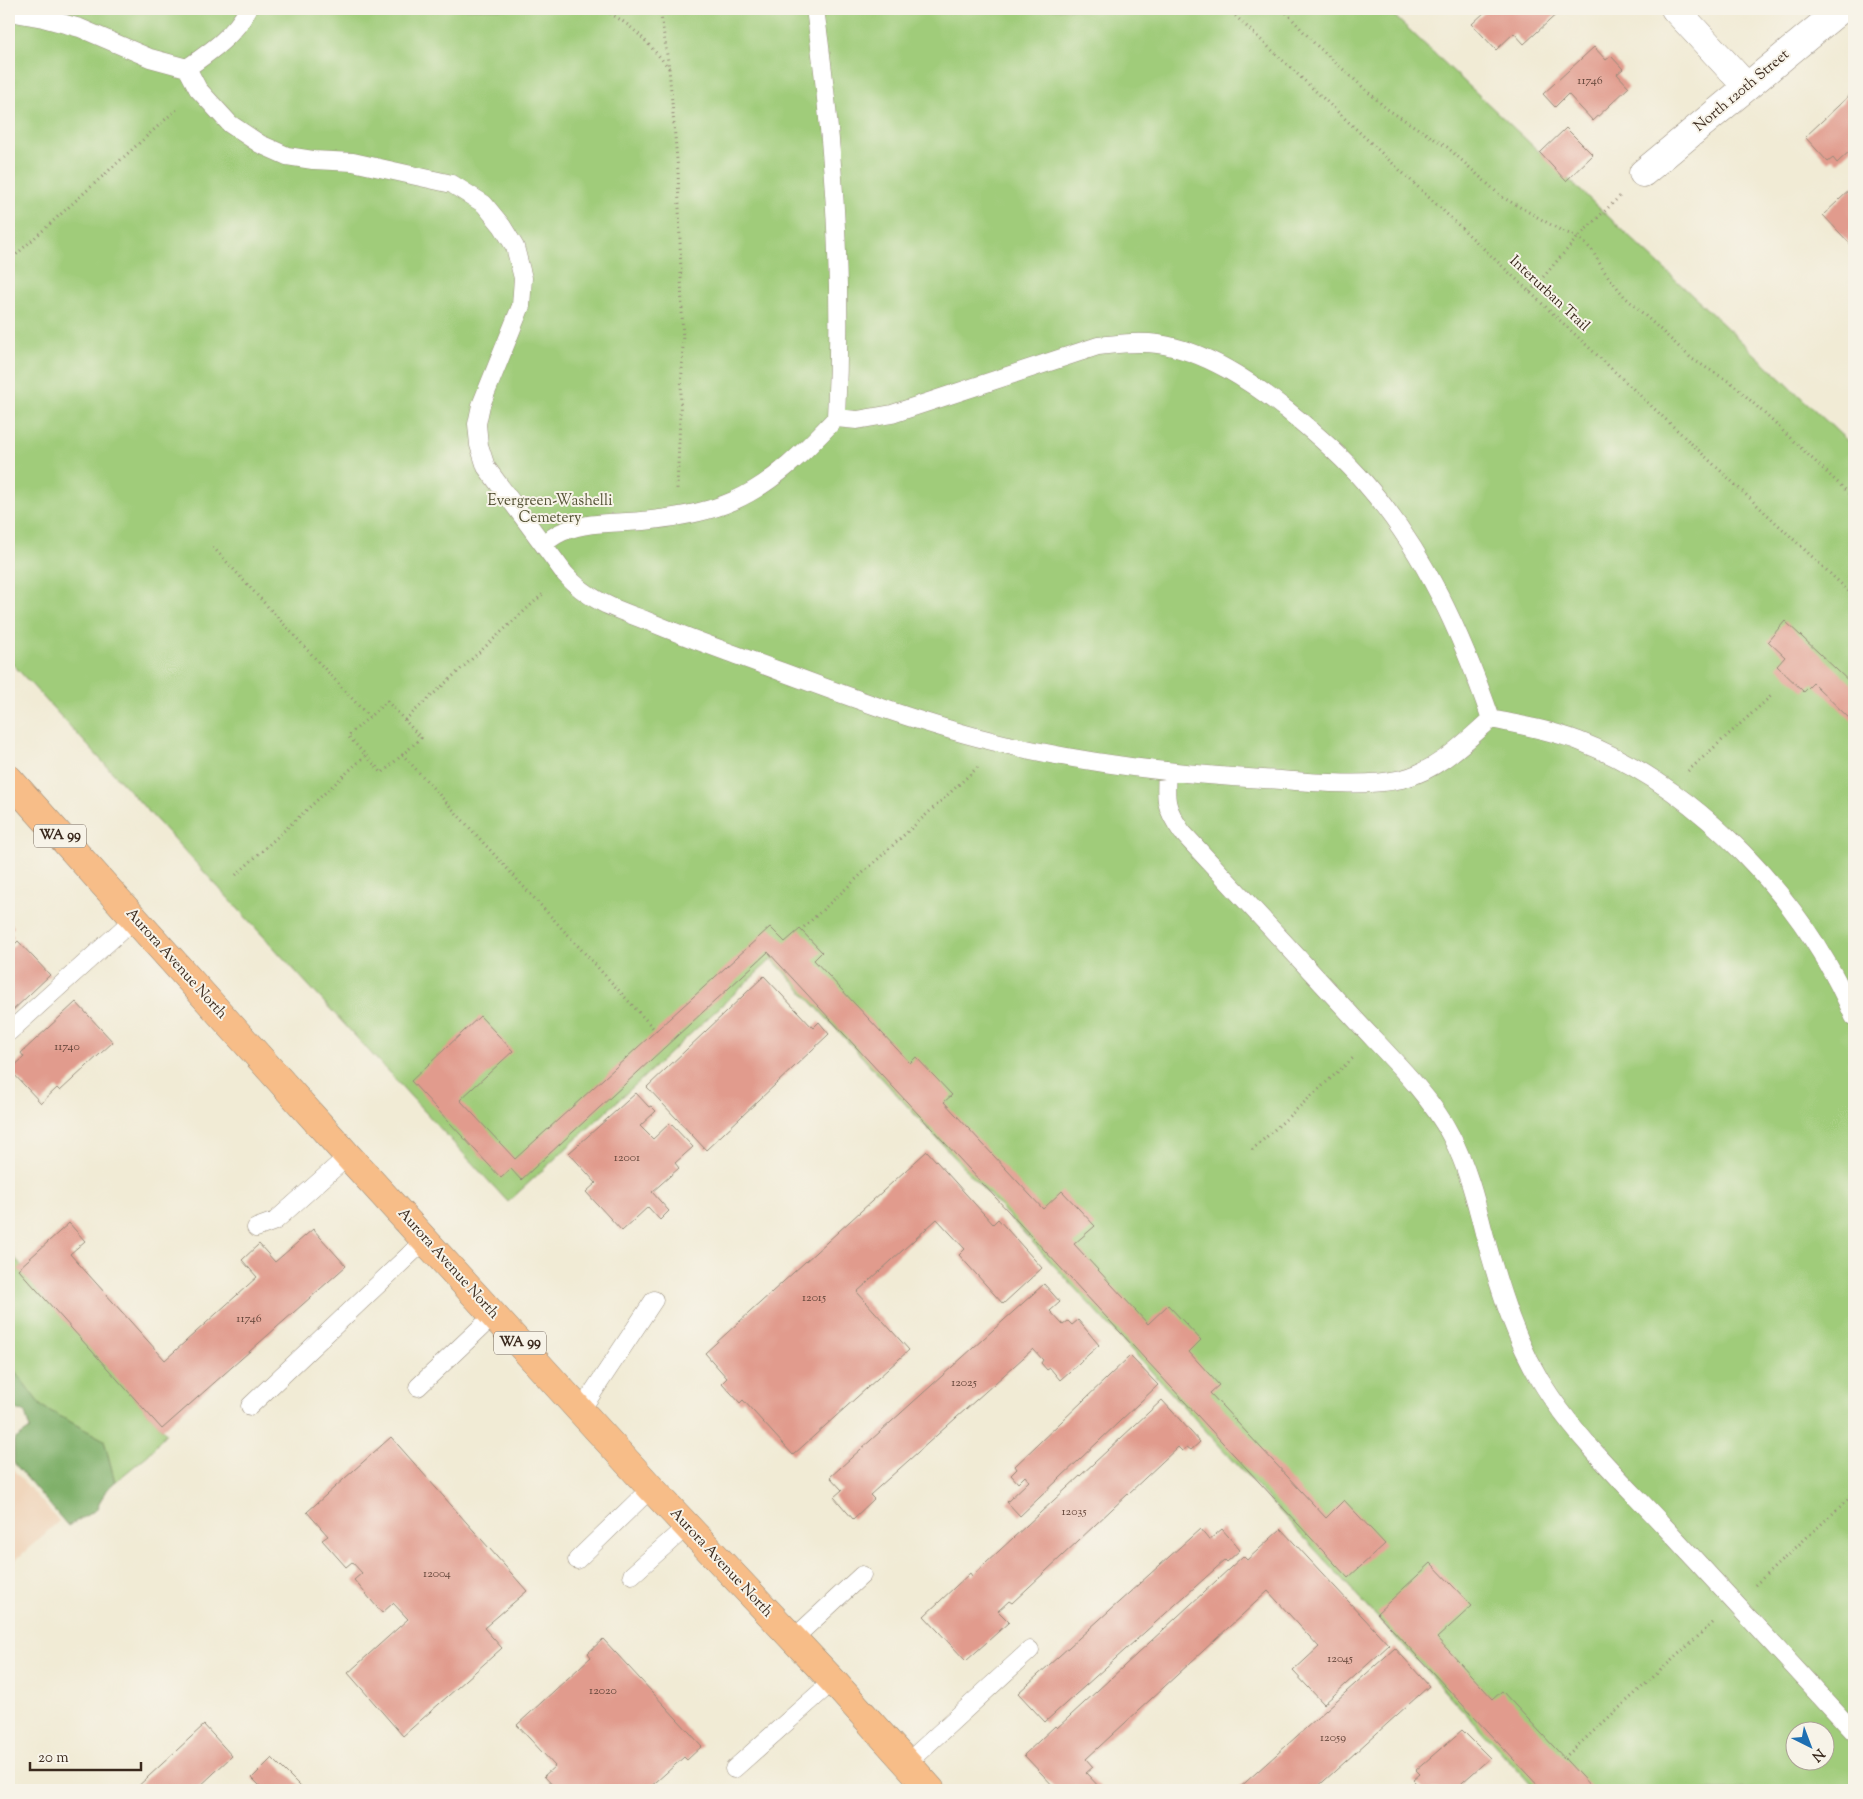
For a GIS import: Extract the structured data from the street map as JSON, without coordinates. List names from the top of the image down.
{
  "streets": {
    "highway": ["WA 99", "Aurora Avenue North"],
    "street": ["North 120th Street"],
    "path": ["Interurban Trail"]
  },
  "parks": ["Evergreen-Washelli Cemetery"],
  "house_numbers": [
    "11746",
    "11740",
    "12001",
    "12015",
    "11746",
    "12025",
    "12035",
    "12004",
    "12045",
    "12020",
    "12059"
  ],
  "scale_bar": "20 m",
  "north": "bottom right"
}
